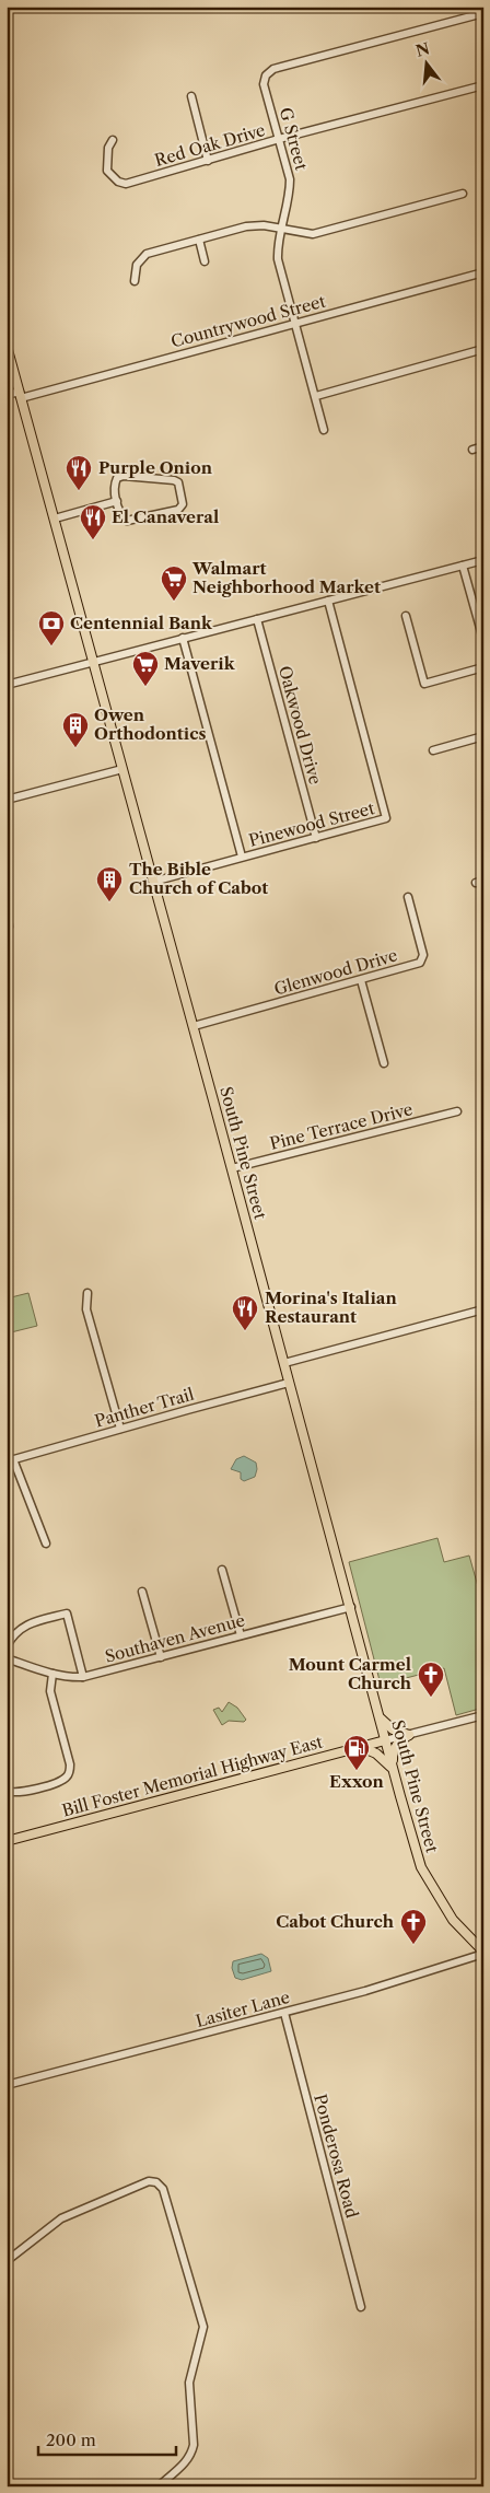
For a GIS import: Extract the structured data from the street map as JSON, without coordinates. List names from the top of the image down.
{
  "streets": {
    "main road": ["South Pine Street", "Bill Foster Memorial Highway East"],
    "street": [
      "G Street",
      "Red Oak Drive",
      "Countrywood Street",
      "Oakwood Drive",
      "Pinewood Street",
      "Glenwood Drive",
      "Pine Terrace Drive",
      "Panther Trail",
      "Southaven Avenue",
      "Lasiter Lane",
      "Ponderosa Road"
    ]
  },
  "crossings": [
    ["G Street", "Red Oak Drive"],
    ["G Street", "Countrywood Street"],
    ["Countrywood Street", "South Pine Street"],
    ["Oakwood Drive", "Pinewood Street"],
    ["Pinewood Street", "South Pine Street"],
    ["Glenwood Drive", "South Pine Street"],
    ["Pine Terrace Drive", "South Pine Street"],
    ["South Pine Street", "Panther Trail"],
    ["South Pine Street", "Southaven Avenue"],
    ["South Pine Street", "Bill Foster Memorial Highway East"],
    ["South Pine Street", "Lasiter Lane"],
    ["Lasiter Lane", "Ponderosa Road"]
  ],
  "places": {
    "restaurant": ["Purple Onion", "El Canaveral", "Morina's Italian Restaurant"],
    "supermarket": ["Walmart Neighborhood Market", "Maverik"],
    "bank": ["Centennial Bank"],
    "building": ["Owen Orthodontics", "The Bible Church of Cabot"],
    "church": ["Mount Carmel Church", "Cabot Church"],
    "fuel station": ["Exxon"]
  },
  "scale_bar": "200 m",
  "north": "top"
}
